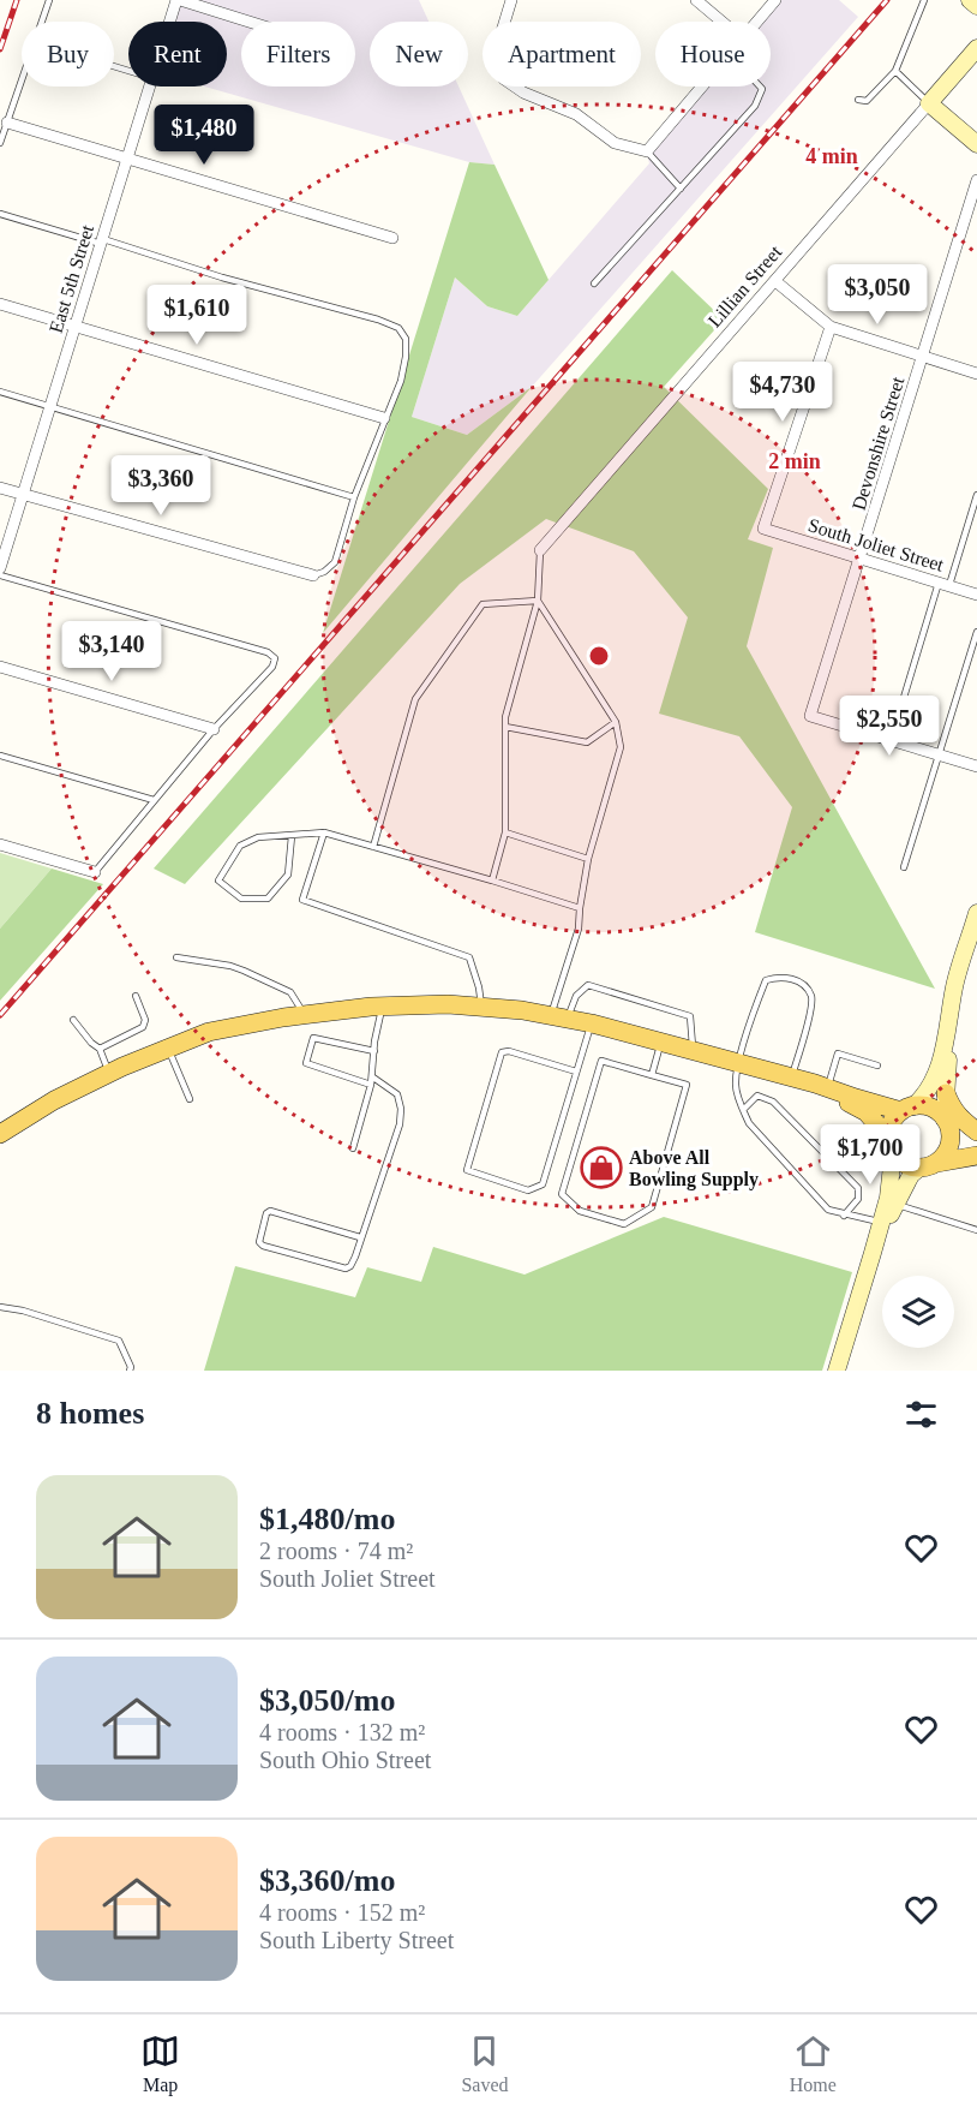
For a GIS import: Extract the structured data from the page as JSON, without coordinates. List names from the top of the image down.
{
  "streets": {
    "main road": ["Lillian Street"],
    "street": ["East 5th Street", "Devonshire Street", "South Joliet Street"]
  },
  "crossings": [
    ["Devonshire Street", "South Joliet Street"]
  ],
  "places": {
    "shop": ["Above All Bowling Supply"]
  },
  "page": {
    "chip": [
      "Buy",
      "Rent",
      "Filters",
      "New",
      "Apartment",
      "House"
    ],
    "price": [
      "$1,480",
      "$3,050",
      "$1,610",
      "$4,730",
      "$3,360",
      "$3,140",
      "$2,550",
      "$1,700"
    ],
    "heading": "8 homes",
    "list": [
      {
        "name": "$1,480/mo",
        "note": "2 rooms · 74 m² · South Joliet Street"
      },
      {
        "name": "$3,050/mo",
        "note": "4 rooms · 132 m² · South Ohio Street"
      },
      {
        "name": "$3,360/mo",
        "note": "4 rooms · 152 m² · South Liberty Street"
      }
    ],
    "tabs": ["Map", "Saved", "Home"]
  },
  "rings": ["4 min", "2 min"]
}
